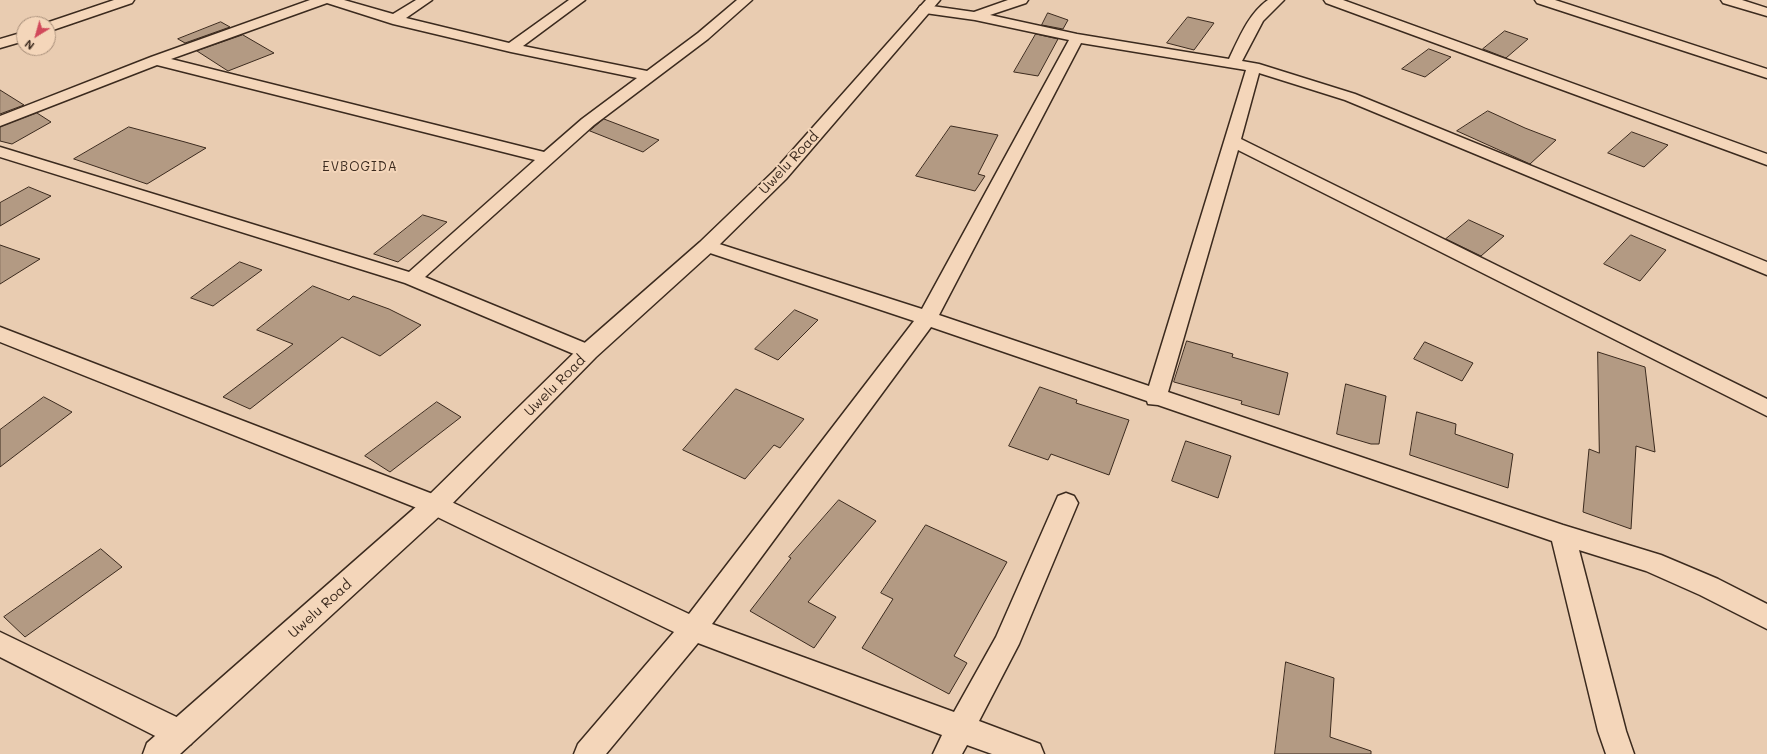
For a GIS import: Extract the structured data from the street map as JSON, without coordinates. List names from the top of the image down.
{
  "streets": {
    "street": ["Uwelu Road"]
  },
  "districts": ["EVBOGIDA"],
  "north": "bottom left"
}
